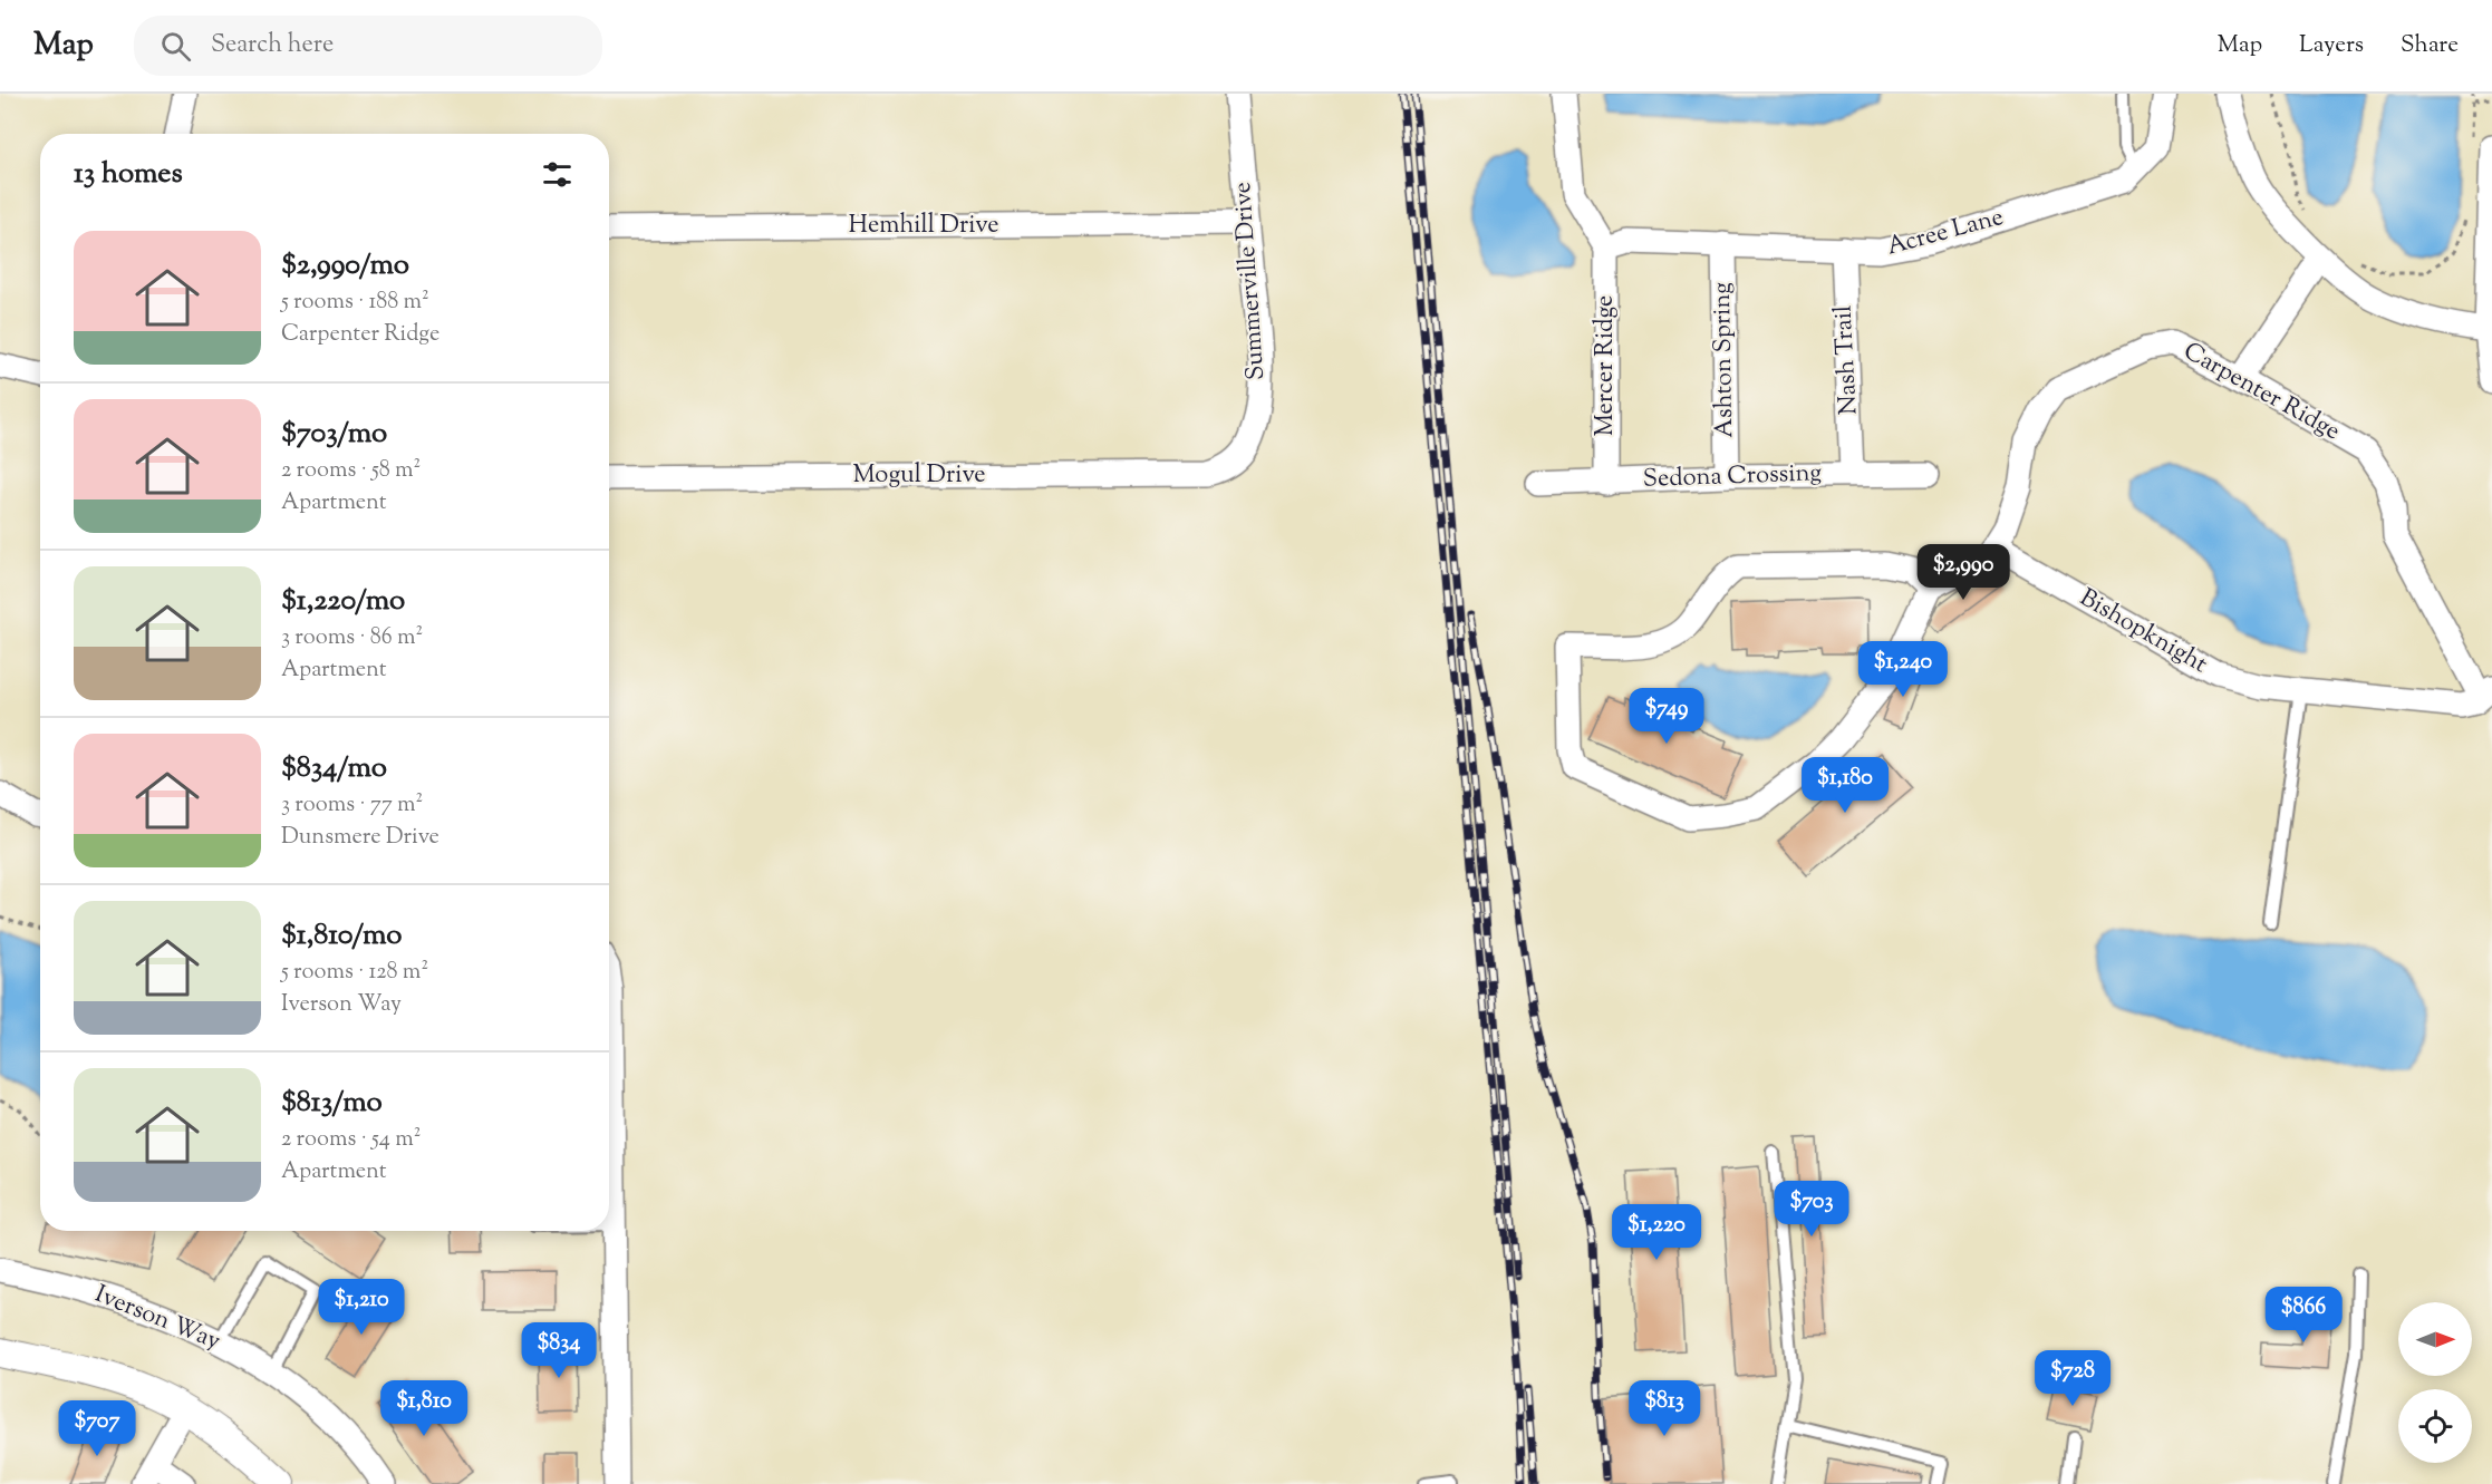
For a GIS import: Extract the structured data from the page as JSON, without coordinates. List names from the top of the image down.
{
  "streets": {
    "street": [
      "Hemhill Drive",
      "Acree Lane",
      "Summerville Drive",
      "Ashton Spring",
      "Nash Trail",
      "Mercer Ridge",
      "Carpenter Ridge",
      "Mogul Drive",
      "Sedona Crossing",
      "Bishopknight",
      "Iverson Way"
    ]
  },
  "crossings": [
    ["Hemhill Drive", "Summerville Drive"],
    ["Acree Lane", "Ashton Spring"],
    ["Acree Lane", "Nash Trail"],
    ["Acree Lane", "Mercer Ridge"],
    ["Summerville Drive", "Mogul Drive"],
    ["Ashton Spring", "Sedona Crossing"],
    ["Nash Trail", "Sedona Crossing"],
    ["Mercer Ridge", "Sedona Crossing"],
    ["Carpenter Ridge", "Bishopknight"]
  ],
  "north": "right",
  "page": {
    "header": "Map",
    "search": "Search here",
    "nav": ["Map", "Layers", "Share"],
    "heading": "13 homes",
    "list": [
      {
        "name": "$2,990/mo",
        "note": "5 rooms · 188 m² · Carpenter Ridge"
      },
      {
        "name": "$703/mo",
        "note": "2 rooms · 58 m² · Apartment"
      },
      {
        "name": "$1,220/mo",
        "note": "3 rooms · 86 m² · Apartment"
      },
      {
        "name": "$834/mo",
        "note": "3 rooms · 77 m² · Dunsmere Drive"
      },
      {
        "name": "$1,810/mo",
        "note": "5 rooms · 128 m² · Iverson Way"
      },
      {
        "name": "$813/mo",
        "note": "2 rooms · 54 m² · Apartment"
      }
    ],
    "price": [
      "$2,990",
      "$1,240",
      "$749",
      "$1,180",
      "$703",
      "$1,220",
      "$1,210",
      "$866",
      "$834",
      "$728",
      "$1,810",
      "$813",
      "$707"
    ]
  }
}
